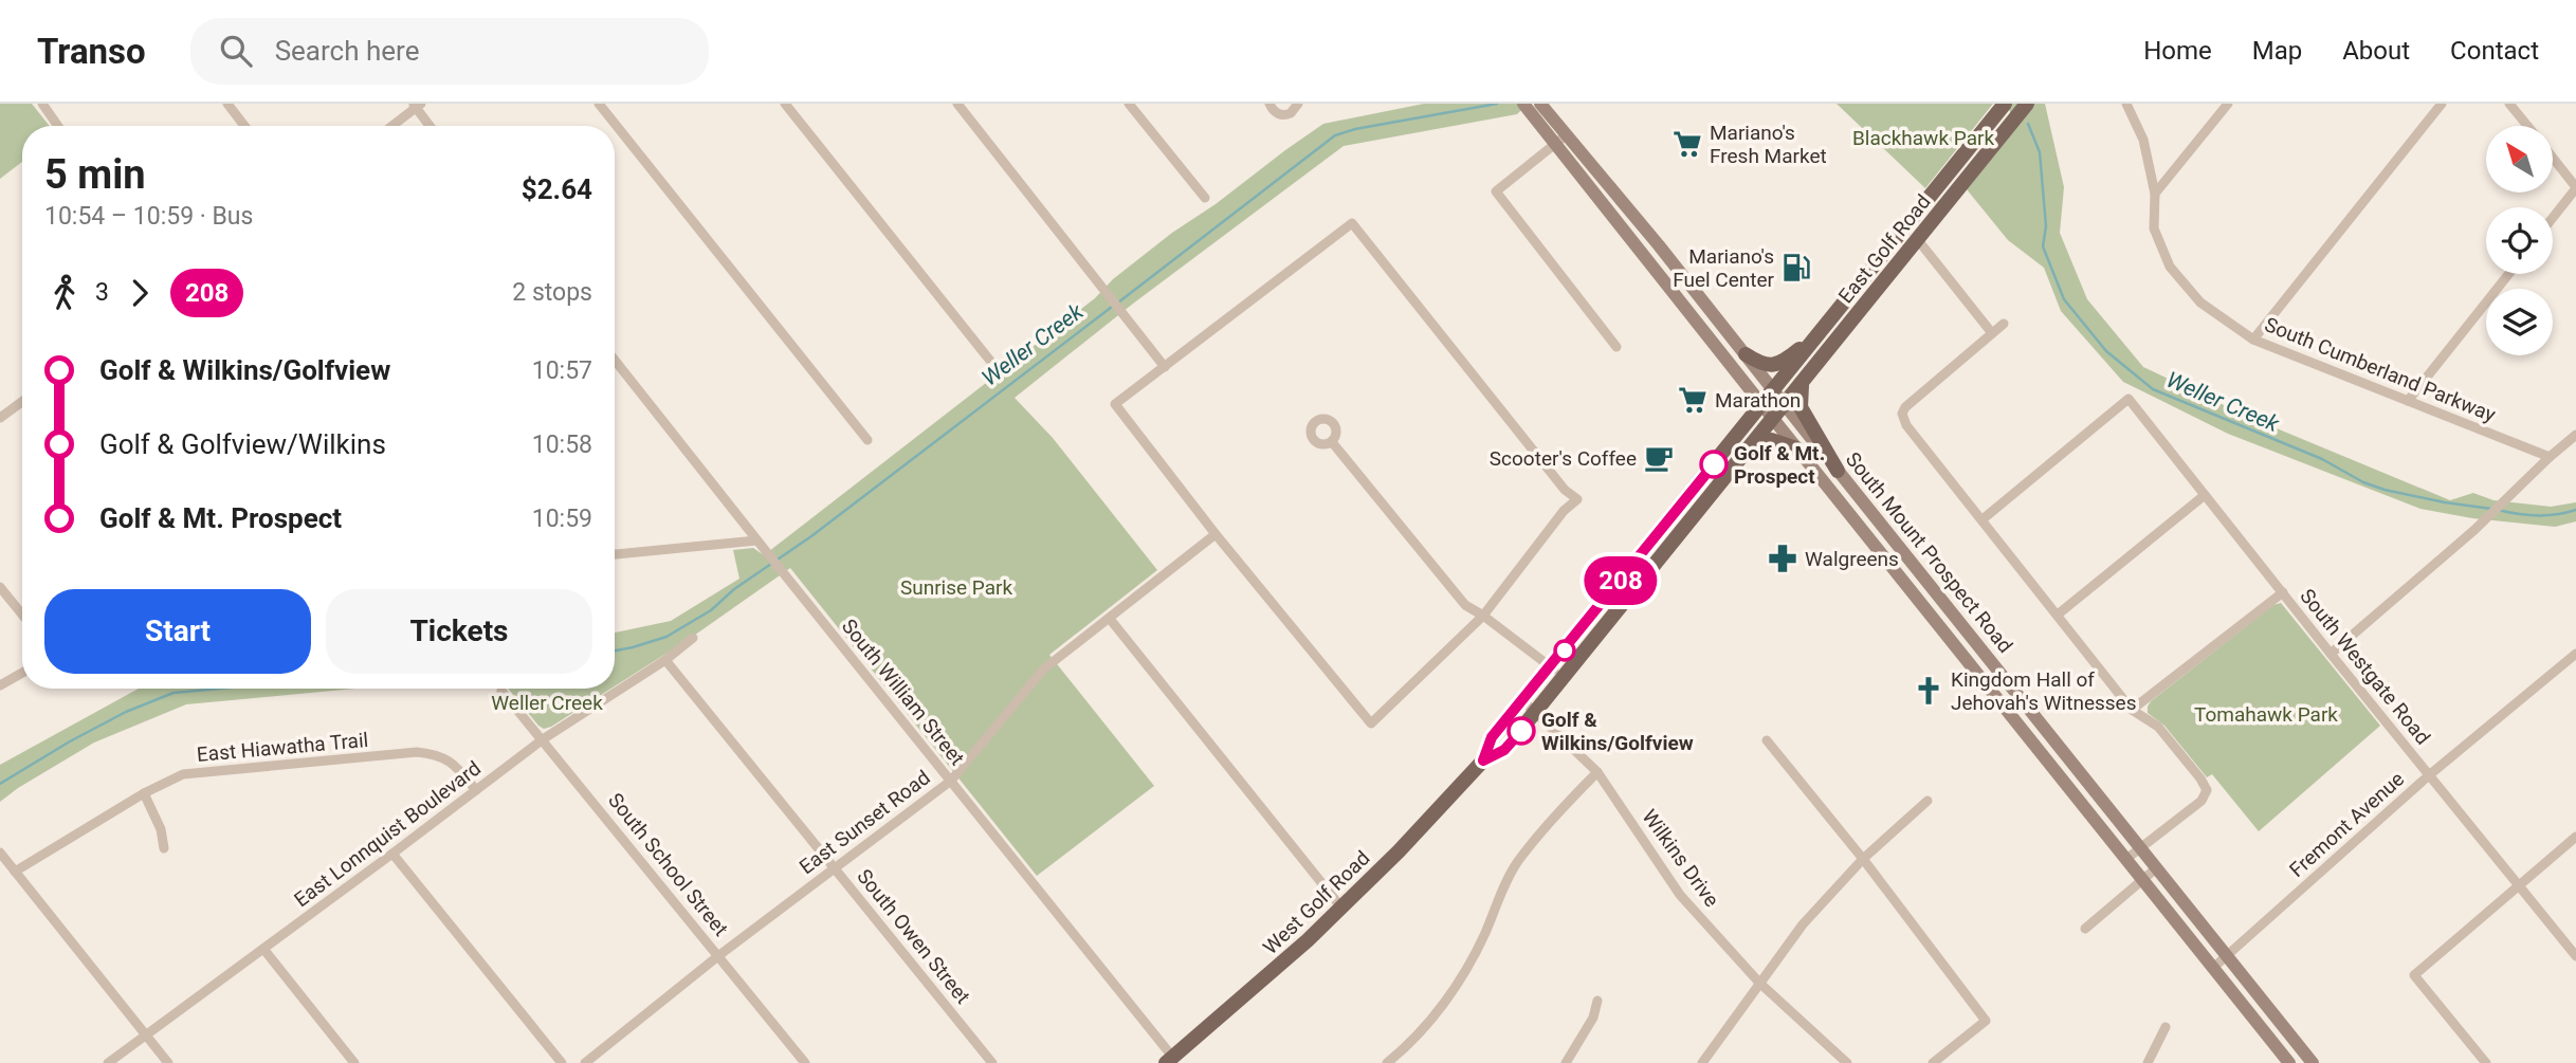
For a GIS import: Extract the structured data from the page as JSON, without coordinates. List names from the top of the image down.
{
  "streets": {
    "main road": ["East Golf Road", "South Mount Prospect Road", "West Golf Road"],
    "street": [
      "South Cumberland Parkway",
      "South Westgate Road",
      "South William Street",
      "East Hiawatha Trail",
      "East Sunset Road",
      "Fremont Avenue",
      "East Lonnquist Boulevard",
      "Wilkins Drive",
      "South School Street",
      "South Owen Street"
    ]
  },
  "crossings": [
    ["East Golf Road", "South Mount Prospect Road"],
    ["East Golf Road", "West Golf Road"],
    ["South Mount Prospect Road", "Fremont Avenue"],
    ["South Mount Prospect Road", "West Golf Road"],
    ["South Westgate Road", "Fremont Avenue"],
    ["South William Street", "East Sunset Road"],
    ["South William Street", "West Golf Road"],
    ["East Hiawatha Trail", "East Lonnquist Boulevard"],
    ["East Sunset Road", "South School Street"],
    ["East Sunset Road", "South Owen Street"],
    ["East Lonnquist Boulevard", "South School Street"],
    ["East Lonnquist Boulevard", "South Owen Street"],
    ["Wilkins Drive", "West Golf Road"]
  ],
  "water": ["Weller Creek"],
  "parks": [
    "Blackhawk Park",
    "Sunrise Park",
    "Weller Creek",
    "Tomahawk Park"
  ],
  "places": {
    "supermarket": ["Mariano's Fresh Market", "Marathon"],
    "fuel station": ["Mariano's Fuel Center"],
    "cafe": ["Scooter's Coffee"],
    "other": ["Golf & Mt. Prospect", "Golf & Wilkins/Golfview"],
    "pharmacy": ["Walgreens"],
    "church": ["Kingdom Hall of Jehovah's Witnesses"]
  },
  "lines": ["bus line 208"],
  "north": "top left",
  "page": {
    "header": "Transo",
    "search": "Search here",
    "nav": [
      "Home",
      "Map",
      "About",
      "Contact"
    ],
    "on_map": "208",
    "heading": ["5 min", "10:54 – 10:59 · Bus", "$2.64"],
    "legs": ["3", "208", "2 stops"],
    "list": [
      {
        "name": "Golf & Wilkins/Golfview",
        "value": "10:57"
      },
      {
        "name": "Golf & Golfview/Wilkins",
        "value": "10:58"
      },
      {
        "name": "Golf & Mt. Prospect",
        "value": "10:59"
      }
    ],
    "buttons": ["Start", "Tickets"]
  }
}
